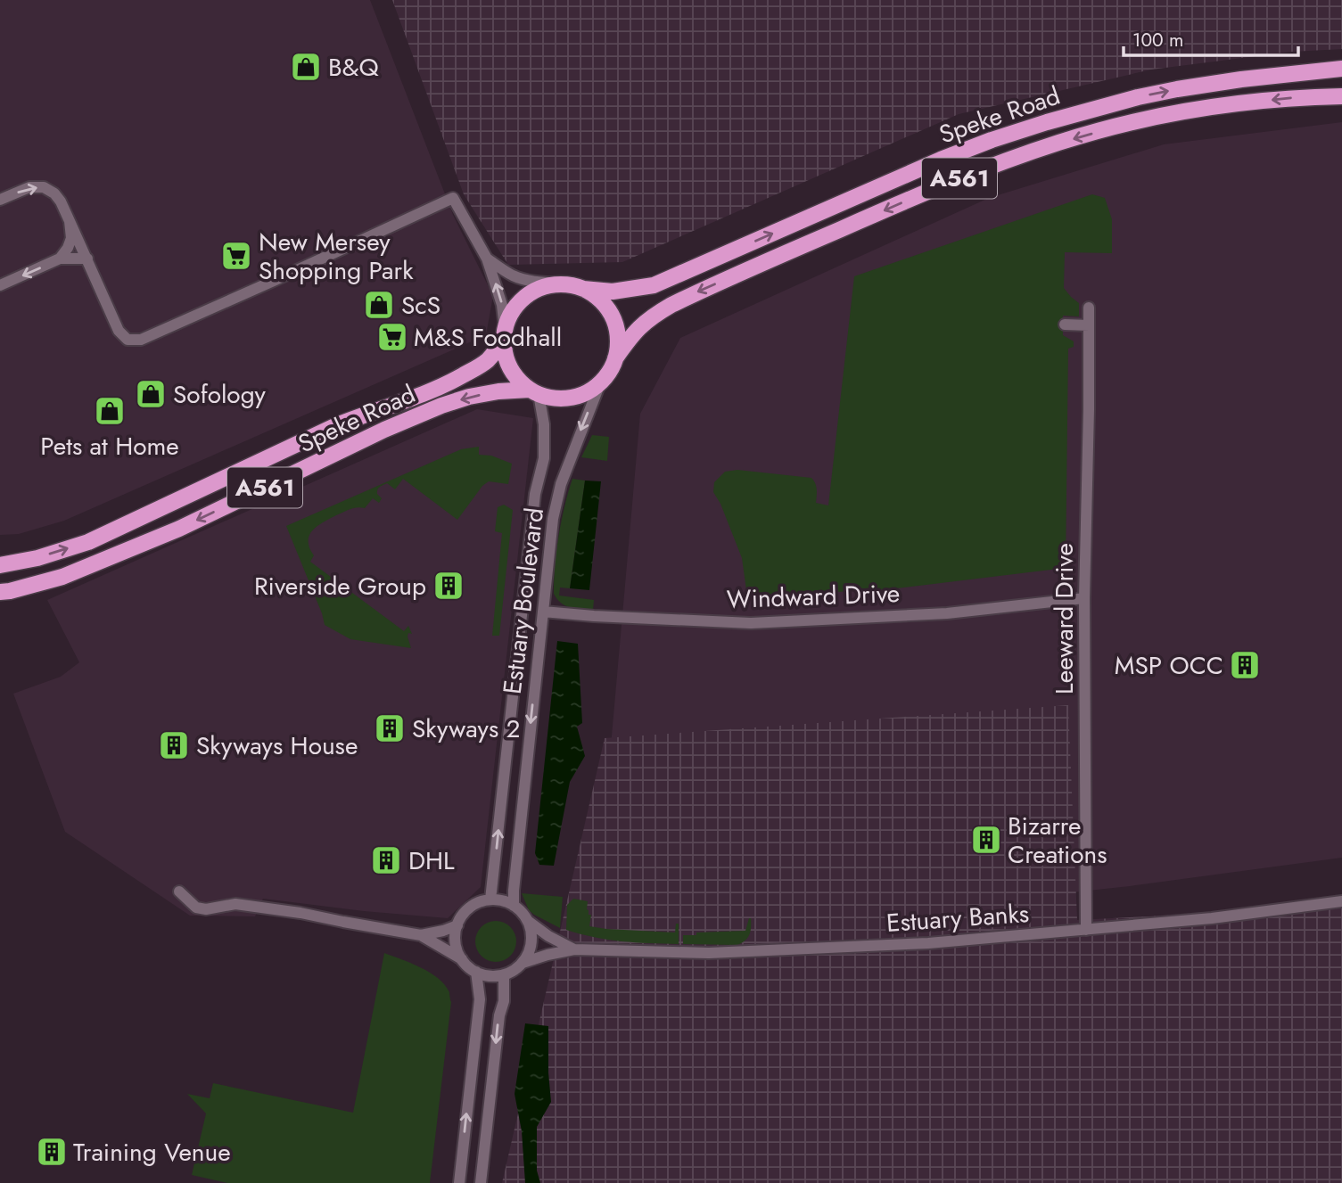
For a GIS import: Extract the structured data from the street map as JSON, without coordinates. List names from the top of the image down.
{
  "streets": {
    "highway": ["Speke Road", "A561"],
    "street": [
      "Windward Drive",
      "Estuary Boulevard",
      "Leeward Drive",
      "Estuary Banks"
    ]
  },
  "crossings": [
    ["Speke Road", "A561"],
    ["Speke Road", "Estuary Boulevard"],
    ["A561", "Estuary Boulevard"],
    ["Windward Drive", "Estuary Boulevard"],
    ["Windward Drive", "Leeward Drive"],
    ["Estuary Boulevard", "Estuary Banks"],
    ["Leeward Drive", "Estuary Banks"]
  ],
  "places": {
    "shop": [
      "B&Q",
      "ScS",
      "Sofology",
      "Pets at Home"
    ],
    "supermarket": ["New Mersey Shopping Park", "M&S Foodhall"],
    "building": [
      "Riverside Group",
      "MSP OCC",
      "Skyways 2",
      "Skyways House",
      "Bizarre Creations",
      "DHL",
      "Training Venue"
    ]
  },
  "scale_bar": "100 m"
}
